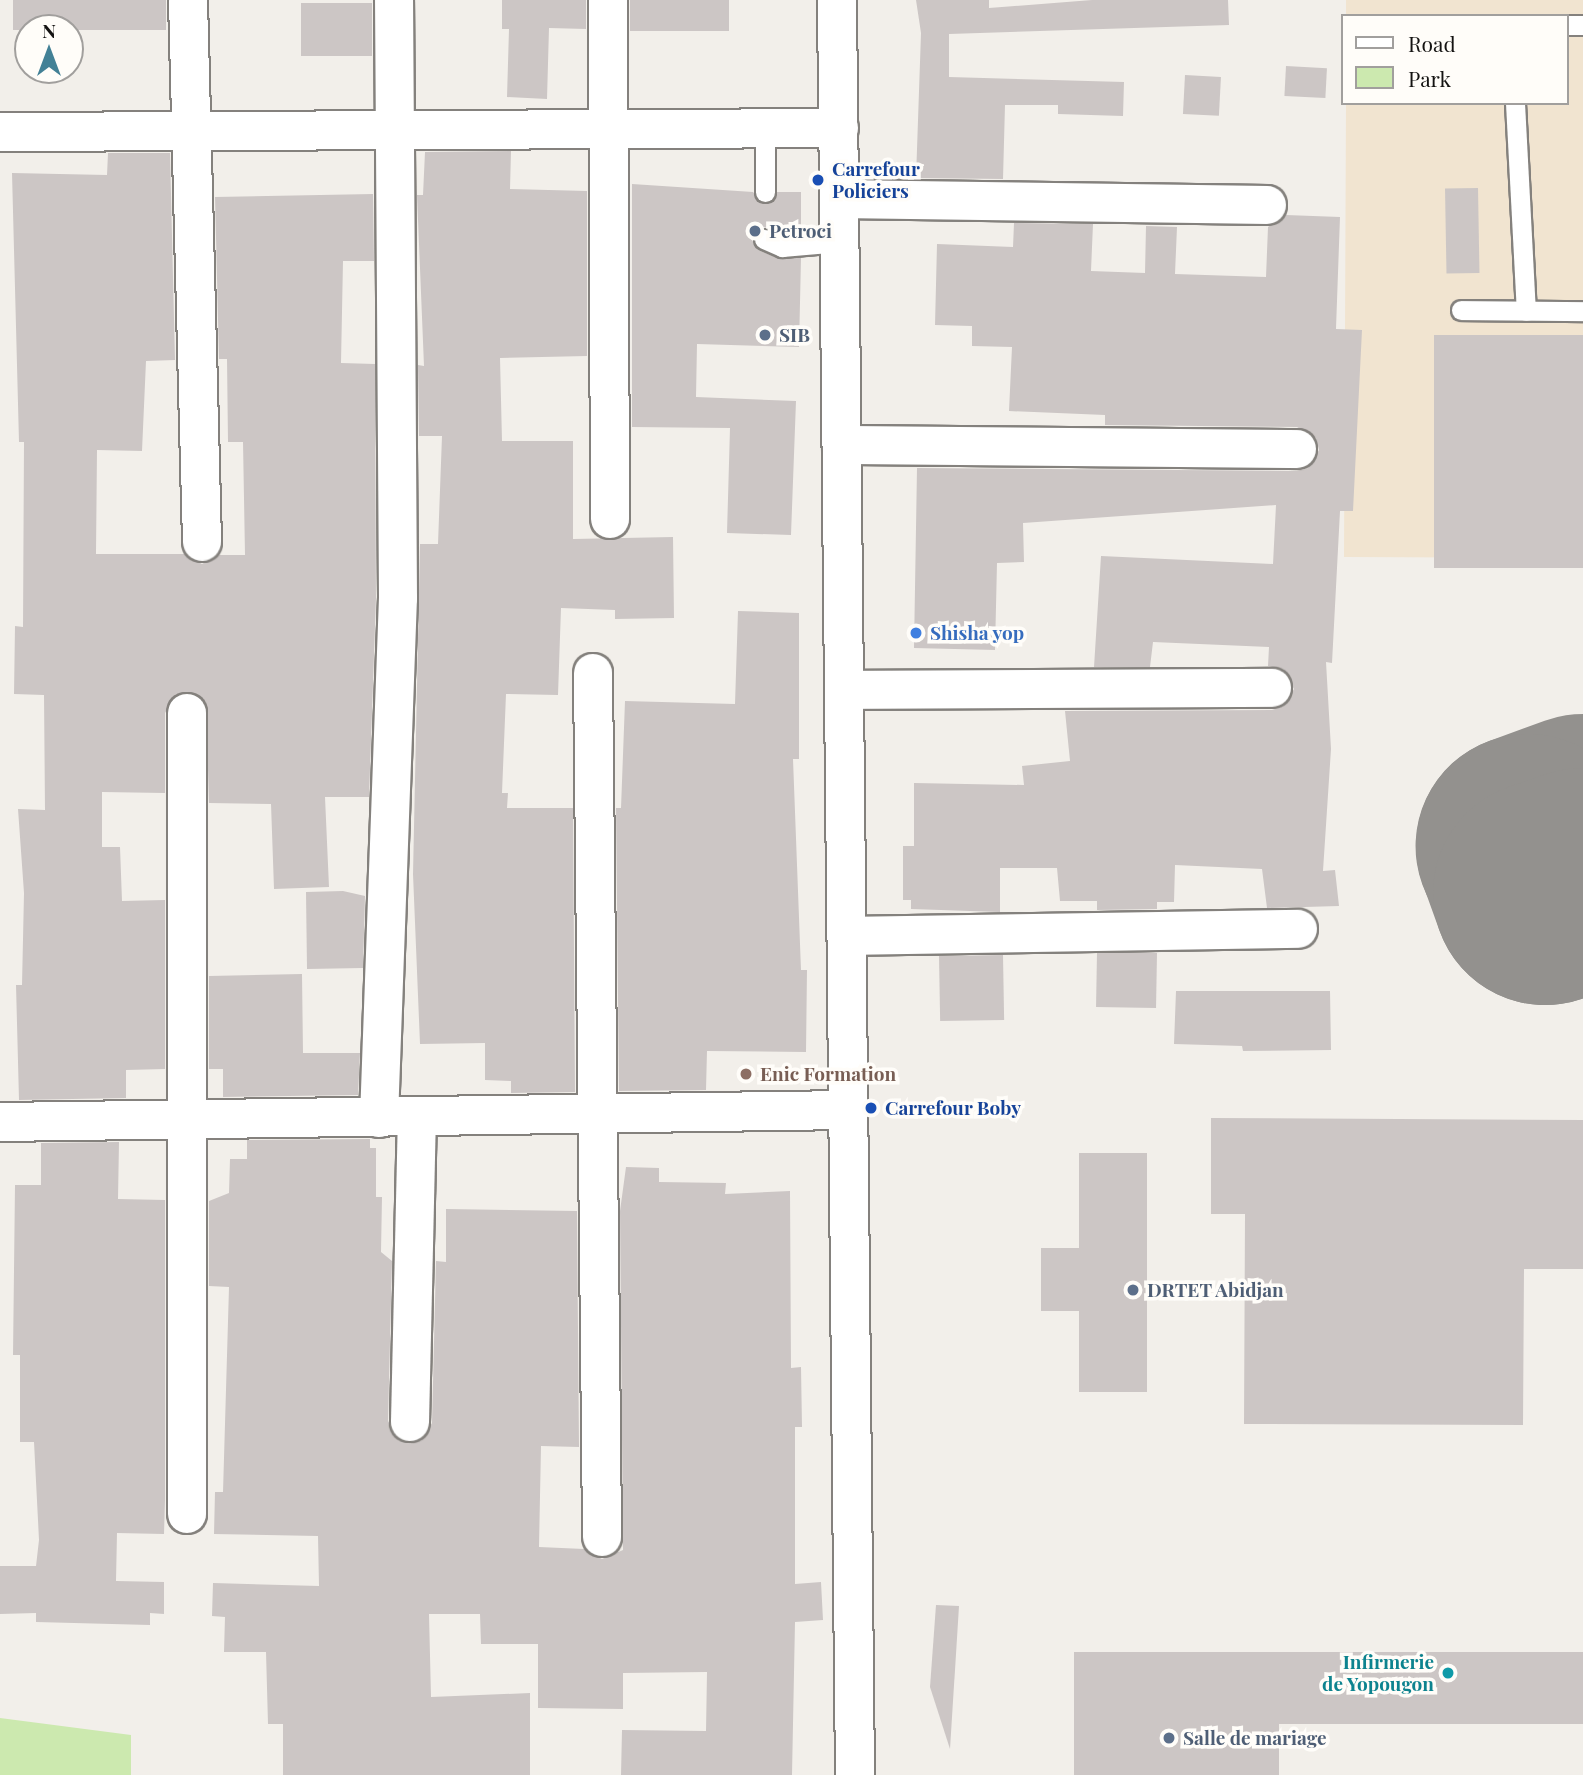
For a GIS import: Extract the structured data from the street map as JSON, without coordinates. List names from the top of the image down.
{
  "places": [
    "Carrefour Policiers",
    "Petroci",
    "SIB",
    "Shisha yop",
    "Enic Formation",
    "Carrefour Boby",
    "DRTET Abidjan",
    "Infirmerie de Yopougon",
    "Salle de mariage"
  ],
  "legend": ["Road", "Park"],
  "north": "top"
}
